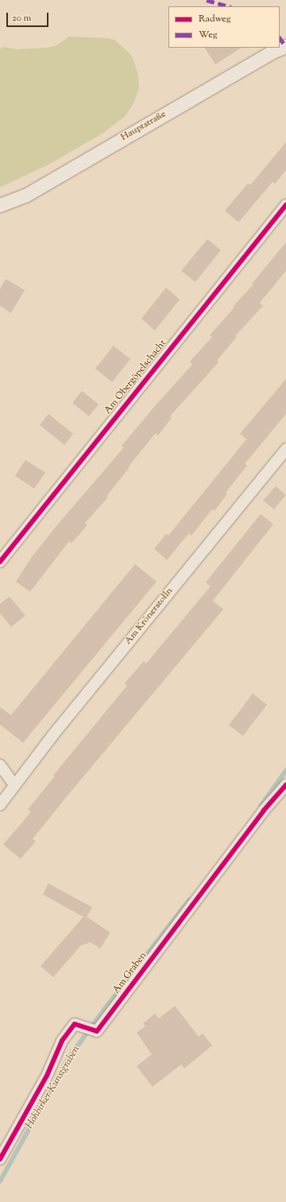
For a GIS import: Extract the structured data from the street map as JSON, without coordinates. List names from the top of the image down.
{
  "streets": {
    "street": [
      "Hauptstraße",
      "Am Obergöpelschacht",
      "Am Krönerstolln",
      "Am Graben"
    ]
  },
  "water": ["Hohbirker Kunstgraben"],
  "legend": ["Radweg", "Weg"],
  "scale_bar": "20 m"
}
